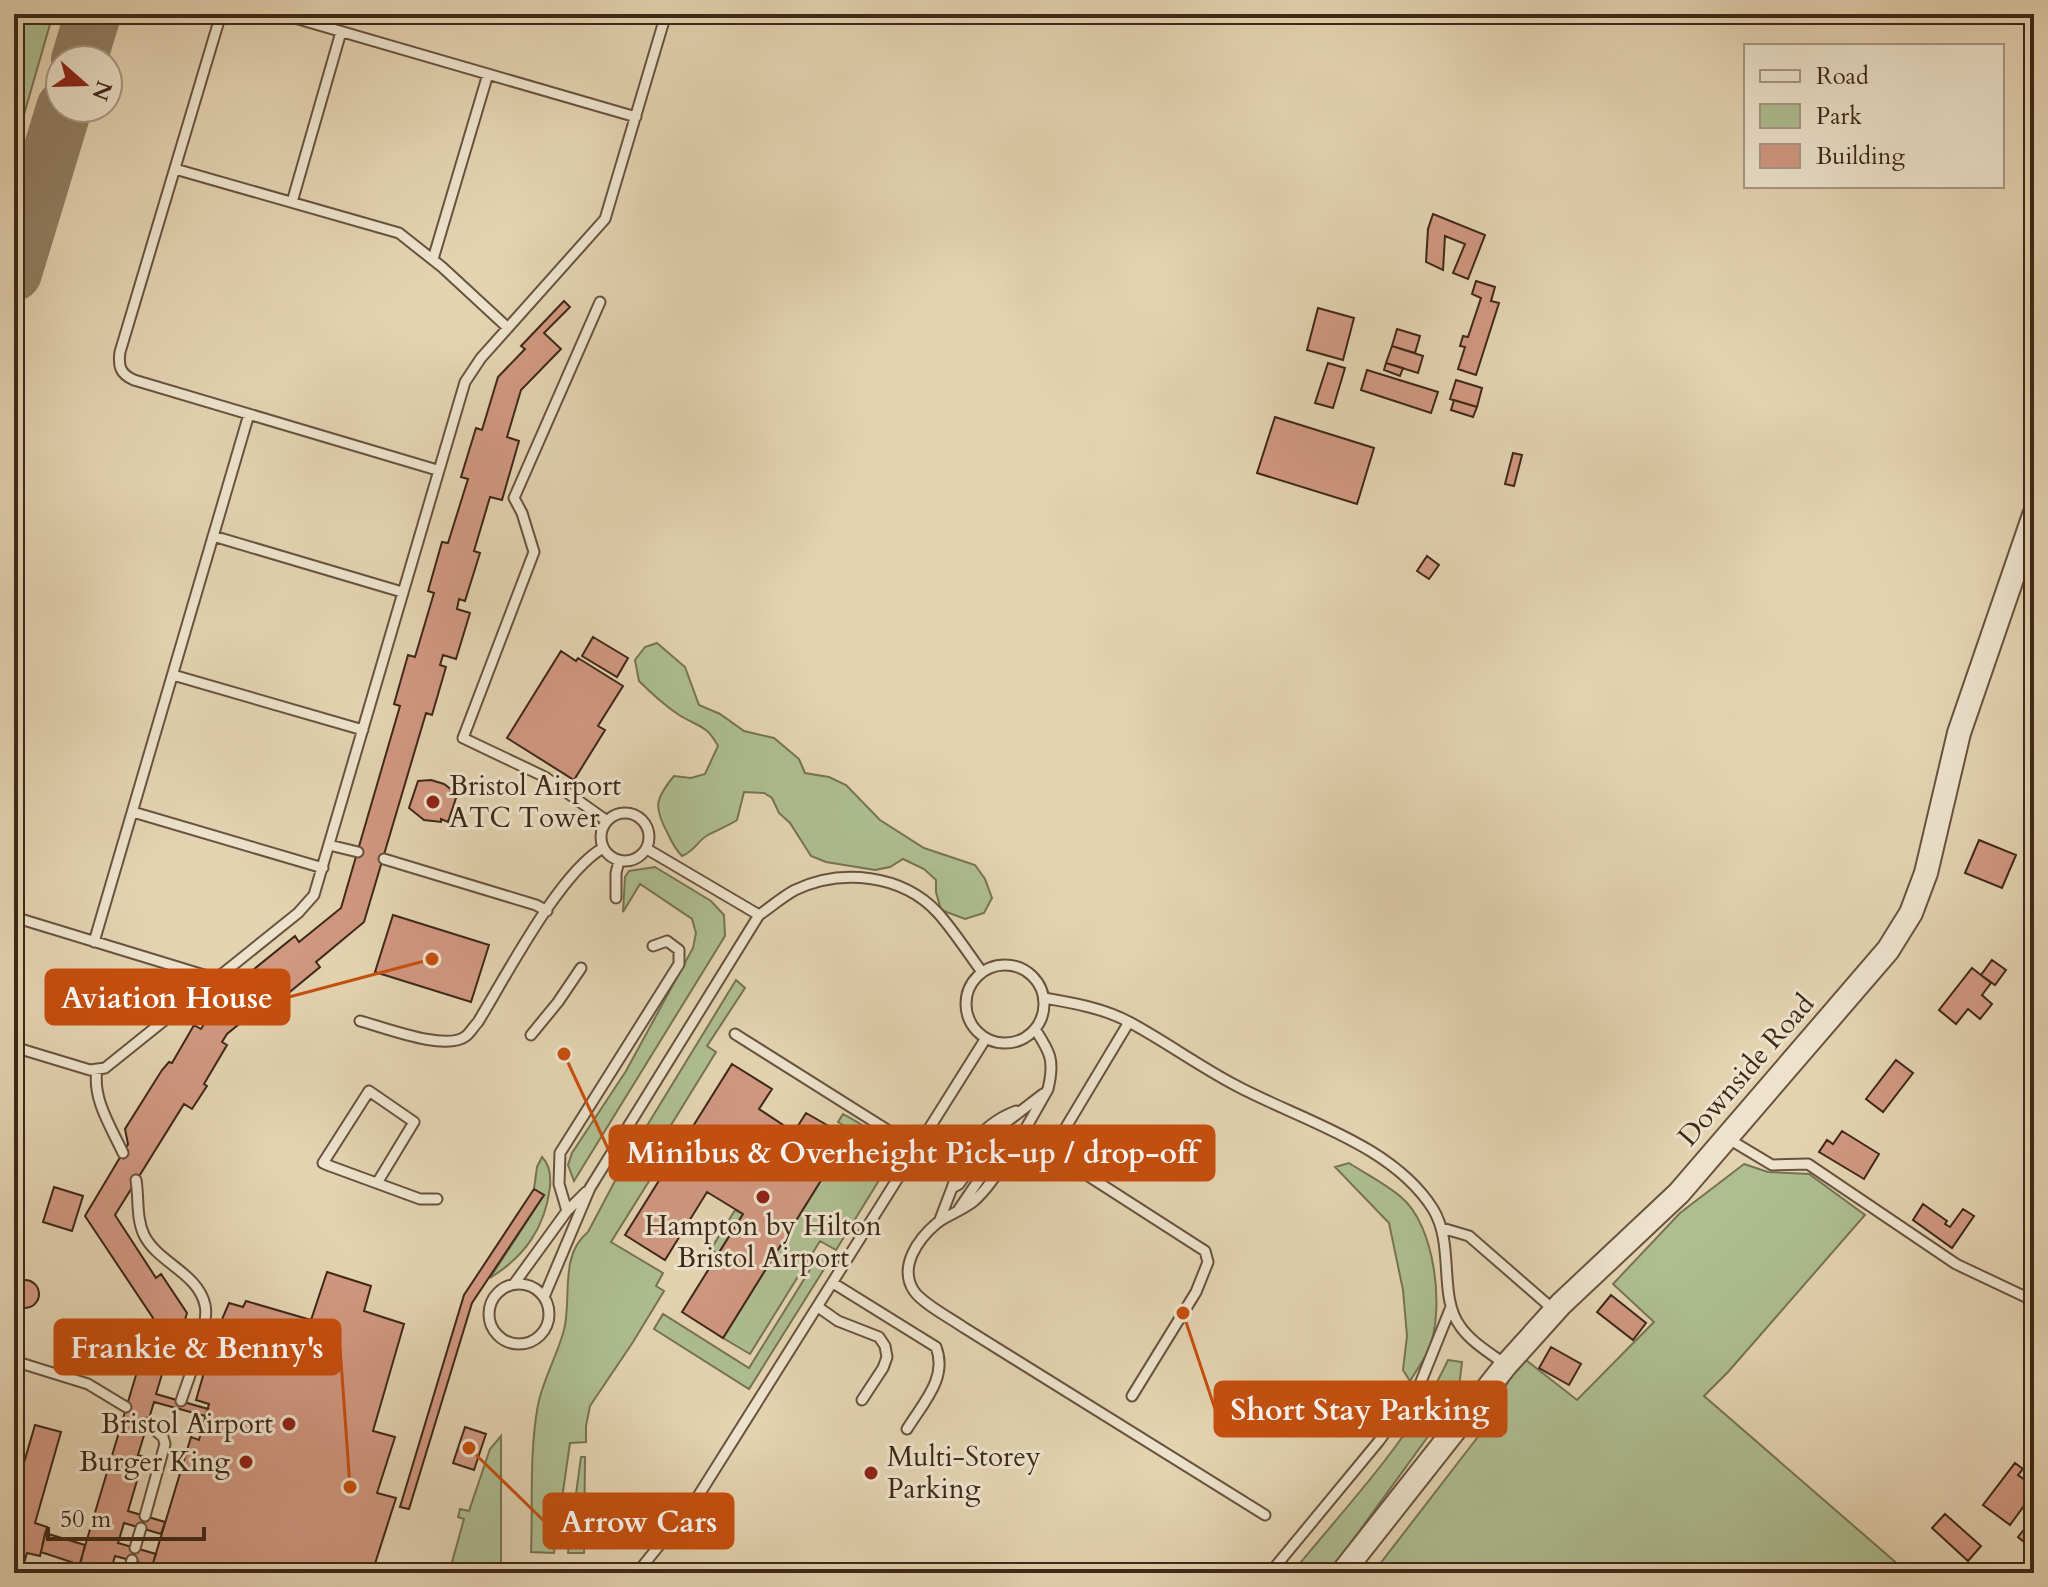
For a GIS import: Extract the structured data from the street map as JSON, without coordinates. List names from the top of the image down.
{
  "streets": {
    "street": ["Downside Road"]
  },
  "places": [
    "Bristol Airport ATC Tower",
    "Aviation House",
    "Minibus & Overheight Pick-up / drop-off",
    "Hampton by Hilton Bristol Airport",
    "Short Stay Parking",
    "Bristol Airport",
    "Arrow Cars",
    "Burger King",
    "Multi-Storey Parking",
    "Frankie & Benny's"
  ],
  "legend": ["Road", "Park", "Building"],
  "scale_bar": "50 m",
  "north": "right"
}
